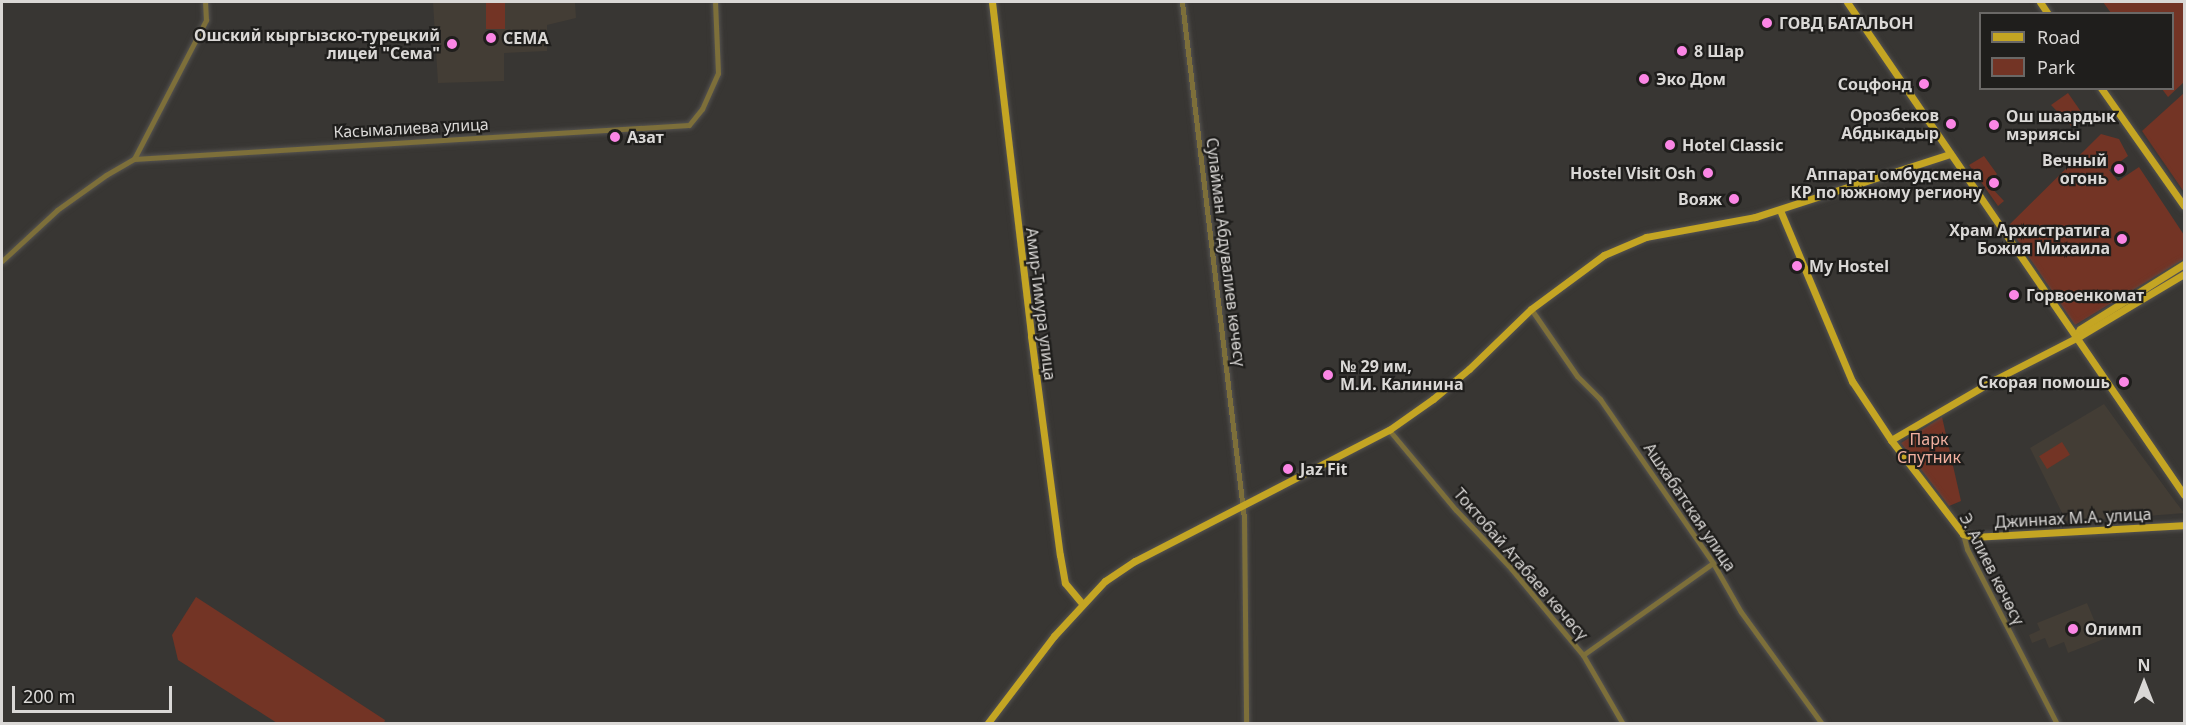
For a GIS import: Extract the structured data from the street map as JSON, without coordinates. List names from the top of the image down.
{
  "streets": {
    "main road": ["Амир-Тимура улица", "Джиннах М.А. улица", "Э. Алиев көчөсү"],
    "street": [
      "Касымалиева улица",
      "Сулайман Абдувалиев көчөсү",
      "Ашхабатская улица",
      "Токтобай Атабаев көчөсү"
    ]
  },
  "crossings": [
    ["Джиннах М.А. улица", "Э. Алиев көчөсү"]
  ],
  "parks": ["Парк Спутник"],
  "places": [
    "ГОВД БАТАЛЬОН",
    "СЕМА",
    "Ошский кыргызско-турецкий лицей \"Сема\"",
    "8 Шар",
    "Эко Дом",
    "Соцфонд",
    "Орозбеков Абдыкадыр",
    "Ош шаардык мэриясы",
    "Азат",
    "Hotel Classic",
    "Вечный огонь",
    "Hostel Visit Osh",
    "Аппарат омбудсмена КР по южному региону",
    "Вояж",
    "Храм Архистратига Божия Михаила",
    "My Hostel",
    "Горвоенкомат",
    "№ 29 им, М.И. Калинина",
    "Скорая помошь",
    "Jaz Fit",
    "Олимп"
  ],
  "legend": ["Road", "Park"],
  "scale_bar": "200 m",
  "north": "top"
}
